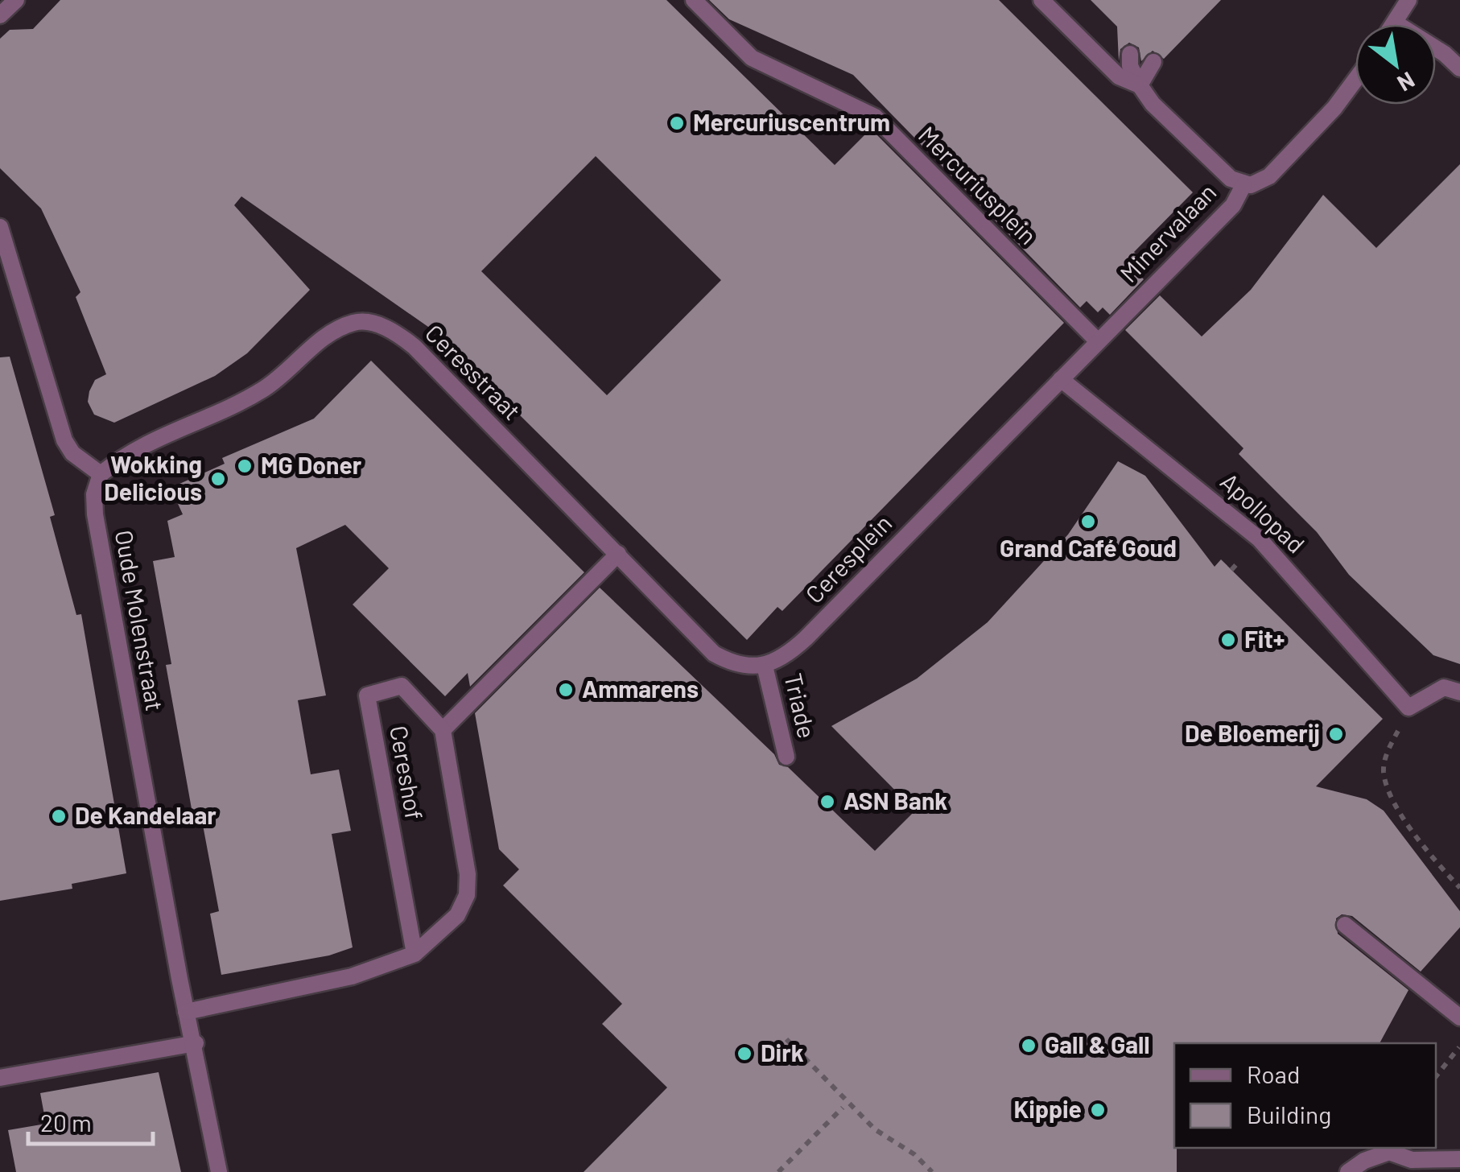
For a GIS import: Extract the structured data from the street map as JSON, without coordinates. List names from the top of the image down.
{
  "streets": {
    "street": [
      "Mercuriusplein",
      "Minervalaan",
      "Ceresstraat",
      "Apollopad",
      "Ceresplein",
      "Oude Molenstraat",
      "Triade",
      "Cereshof"
    ]
  },
  "crossings": [
    ["Mercuriusplein", "Minervalaan"],
    ["Mercuriusplein", "Ceresplein"],
    ["Minervalaan", "Ceresplein"],
    ["Ceresstraat", "Oude Molenstraat"],
    ["Ceresstraat", "Cereshof"],
    ["Apollopad", "Ceresplein"],
    ["Ceresplein", "Triade"],
    ["Oude Molenstraat", "Cereshof"]
  ],
  "places": [
    "Mercuriuscentrum",
    "MG Doner",
    "Wokking Delicious",
    "Grand Café Goud",
    "Fit+",
    "Ammarens",
    "De Bloemerij",
    "ASN Bank",
    "De Kandelaar",
    "Gall & Gall",
    "Dirk",
    "Kippie"
  ],
  "legend": ["Road", "Building"],
  "scale_bar": "20 m",
  "north": "bottom right"
}
